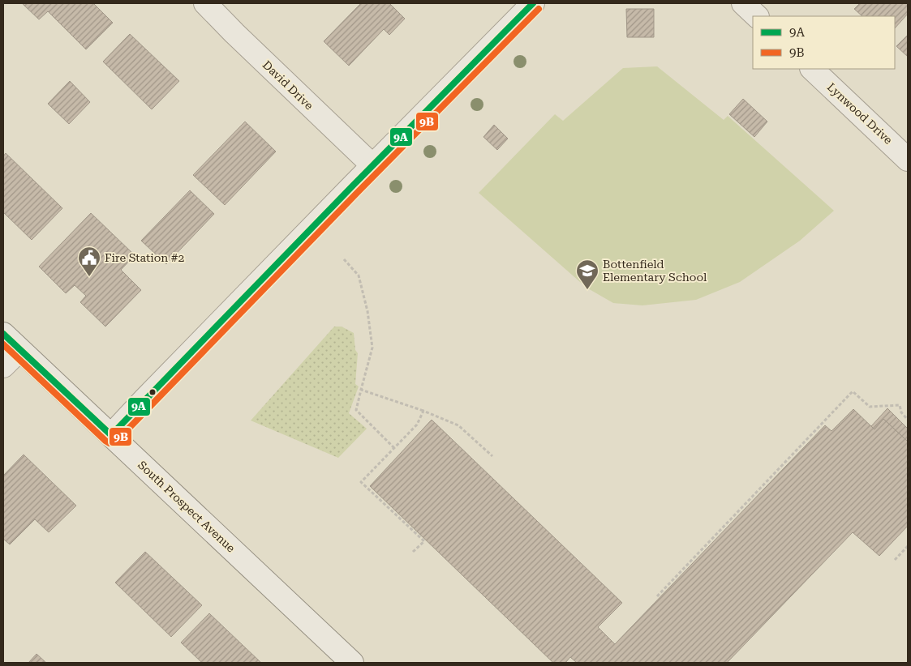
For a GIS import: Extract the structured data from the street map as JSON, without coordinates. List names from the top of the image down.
{
  "streets": {
    "street": ["David Drive", "Lynwood Drive", "South Prospect Avenue"]
  },
  "places": {
    "public building": ["Fire Station #2"],
    "school or university": ["Bottenfield Elementary School"]
  },
  "lines": ["transit line 9A", "transit line 9B"],
  "legend": ["9A", "9B"]
}
